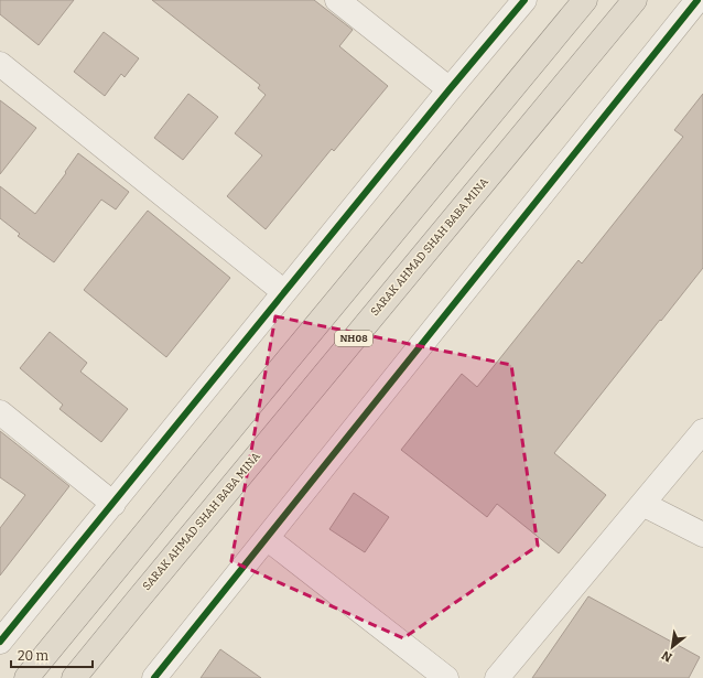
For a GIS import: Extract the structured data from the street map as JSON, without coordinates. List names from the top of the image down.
{
  "streets": {
    "highway": ["SARAK AHMAD SHAH BABA MINA", "NH08"]
  },
  "scale_bar": "20 m",
  "north": "bottom left"
}
